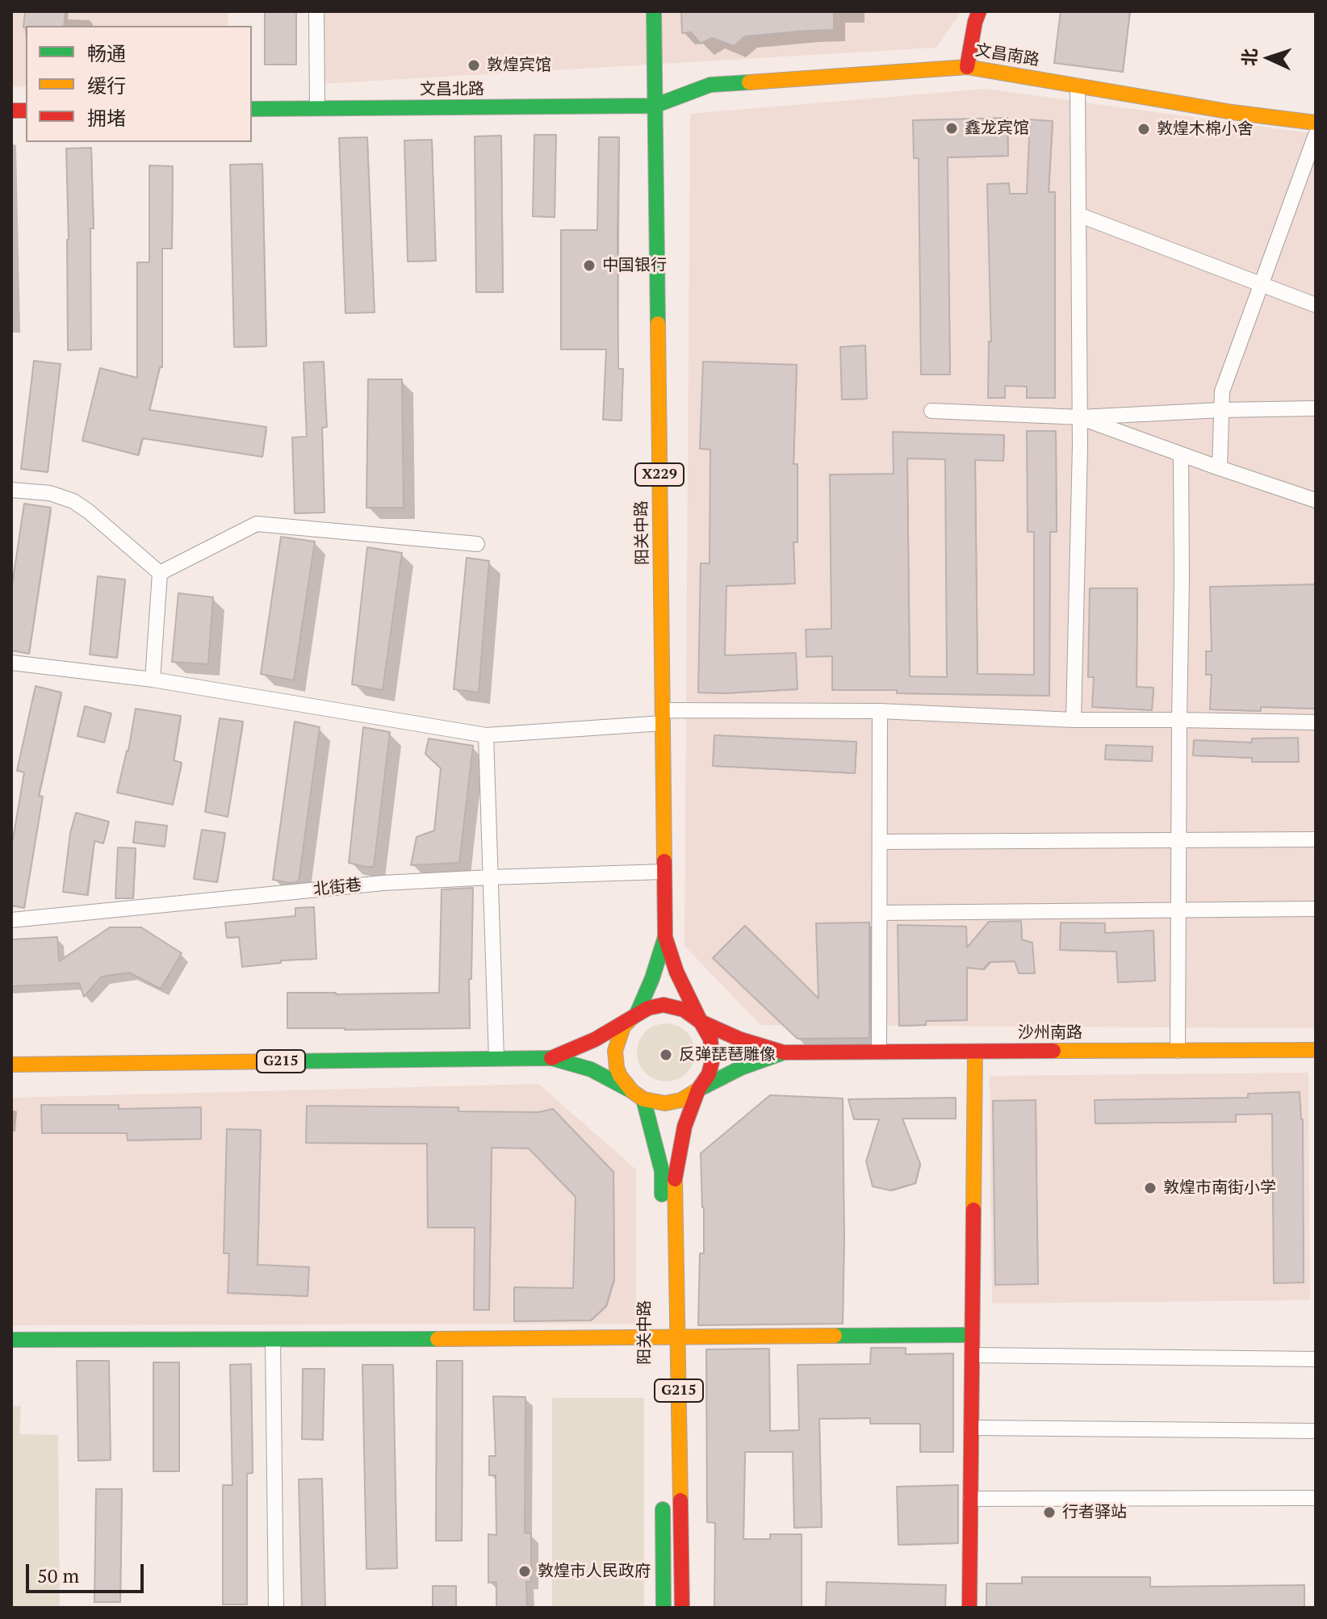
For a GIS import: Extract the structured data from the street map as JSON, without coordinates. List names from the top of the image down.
{
  "streets": {
    "main road": [
      "文昌南路",
      "文昌北路",
      "X229",
      "阳关中路",
      "沙州南路",
      "G215"
    ],
    "street": ["北街巷"]
  },
  "crossings": [
    ["文昌南路", "文昌北路"],
    ["文昌南路", "阳关中路"],
    ["文昌北路", "阳关中路"],
    ["X229", "阳关中路"],
    ["X229", "G215"],
    ["阳关中路", "北街巷"],
    ["阳关中路", "G215"]
  ],
  "places": [
    "敦煌宾馆",
    "鑫龙宾馆",
    "敦煌木棉小舍",
    "中国银行",
    "反弹琵琶雕像",
    "敦煌市南街小学",
    "行者驿站",
    "敦煌市人民政府"
  ],
  "legend": ["畅通", "缓行", "拥堵"],
  "scale_bar": "50 m",
  "north": "left"
}
